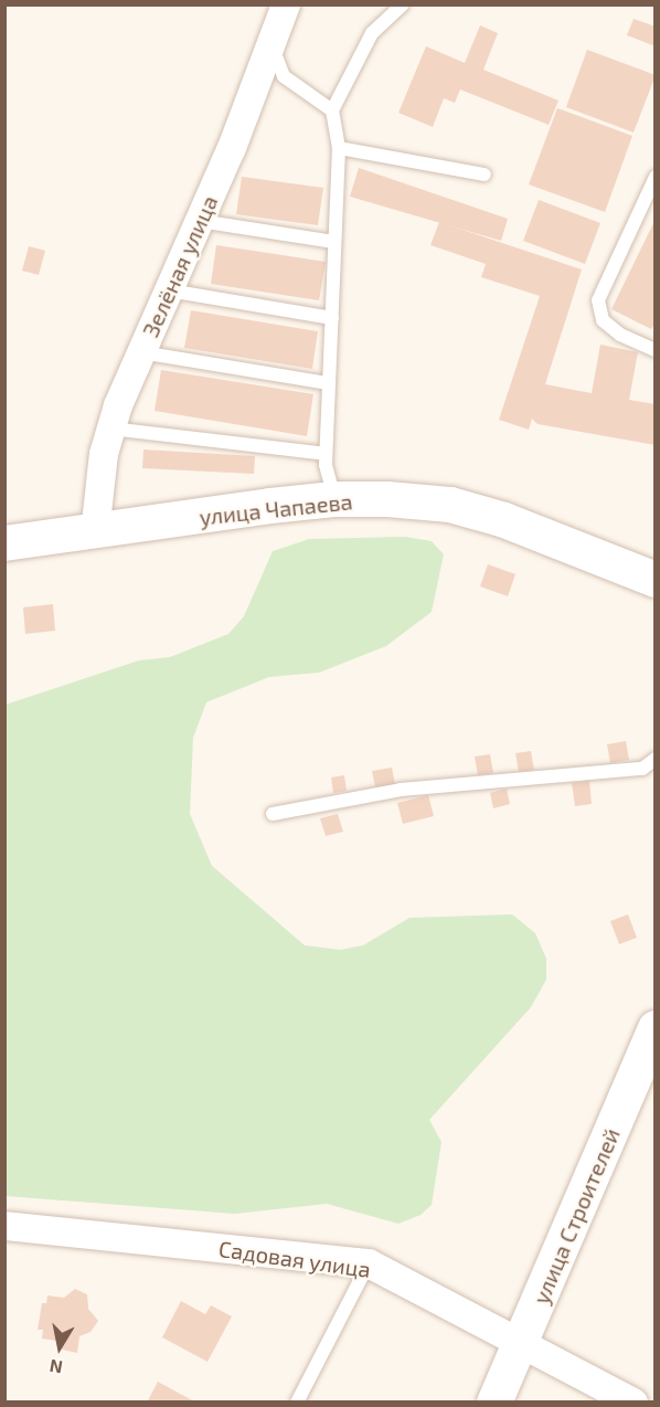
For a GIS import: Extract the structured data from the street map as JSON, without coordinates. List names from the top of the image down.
{
  "streets": {
    "street": [
      "Зелёная улица",
      "улица Чапаева",
      "улица Строителей",
      "Садовая улица"
    ]
  },
  "crossings": [
    ["Зелёная улица", "улица Чапаева"],
    ["улица Строителей", "Садовая улица"]
  ],
  "north": "bottom"
}
